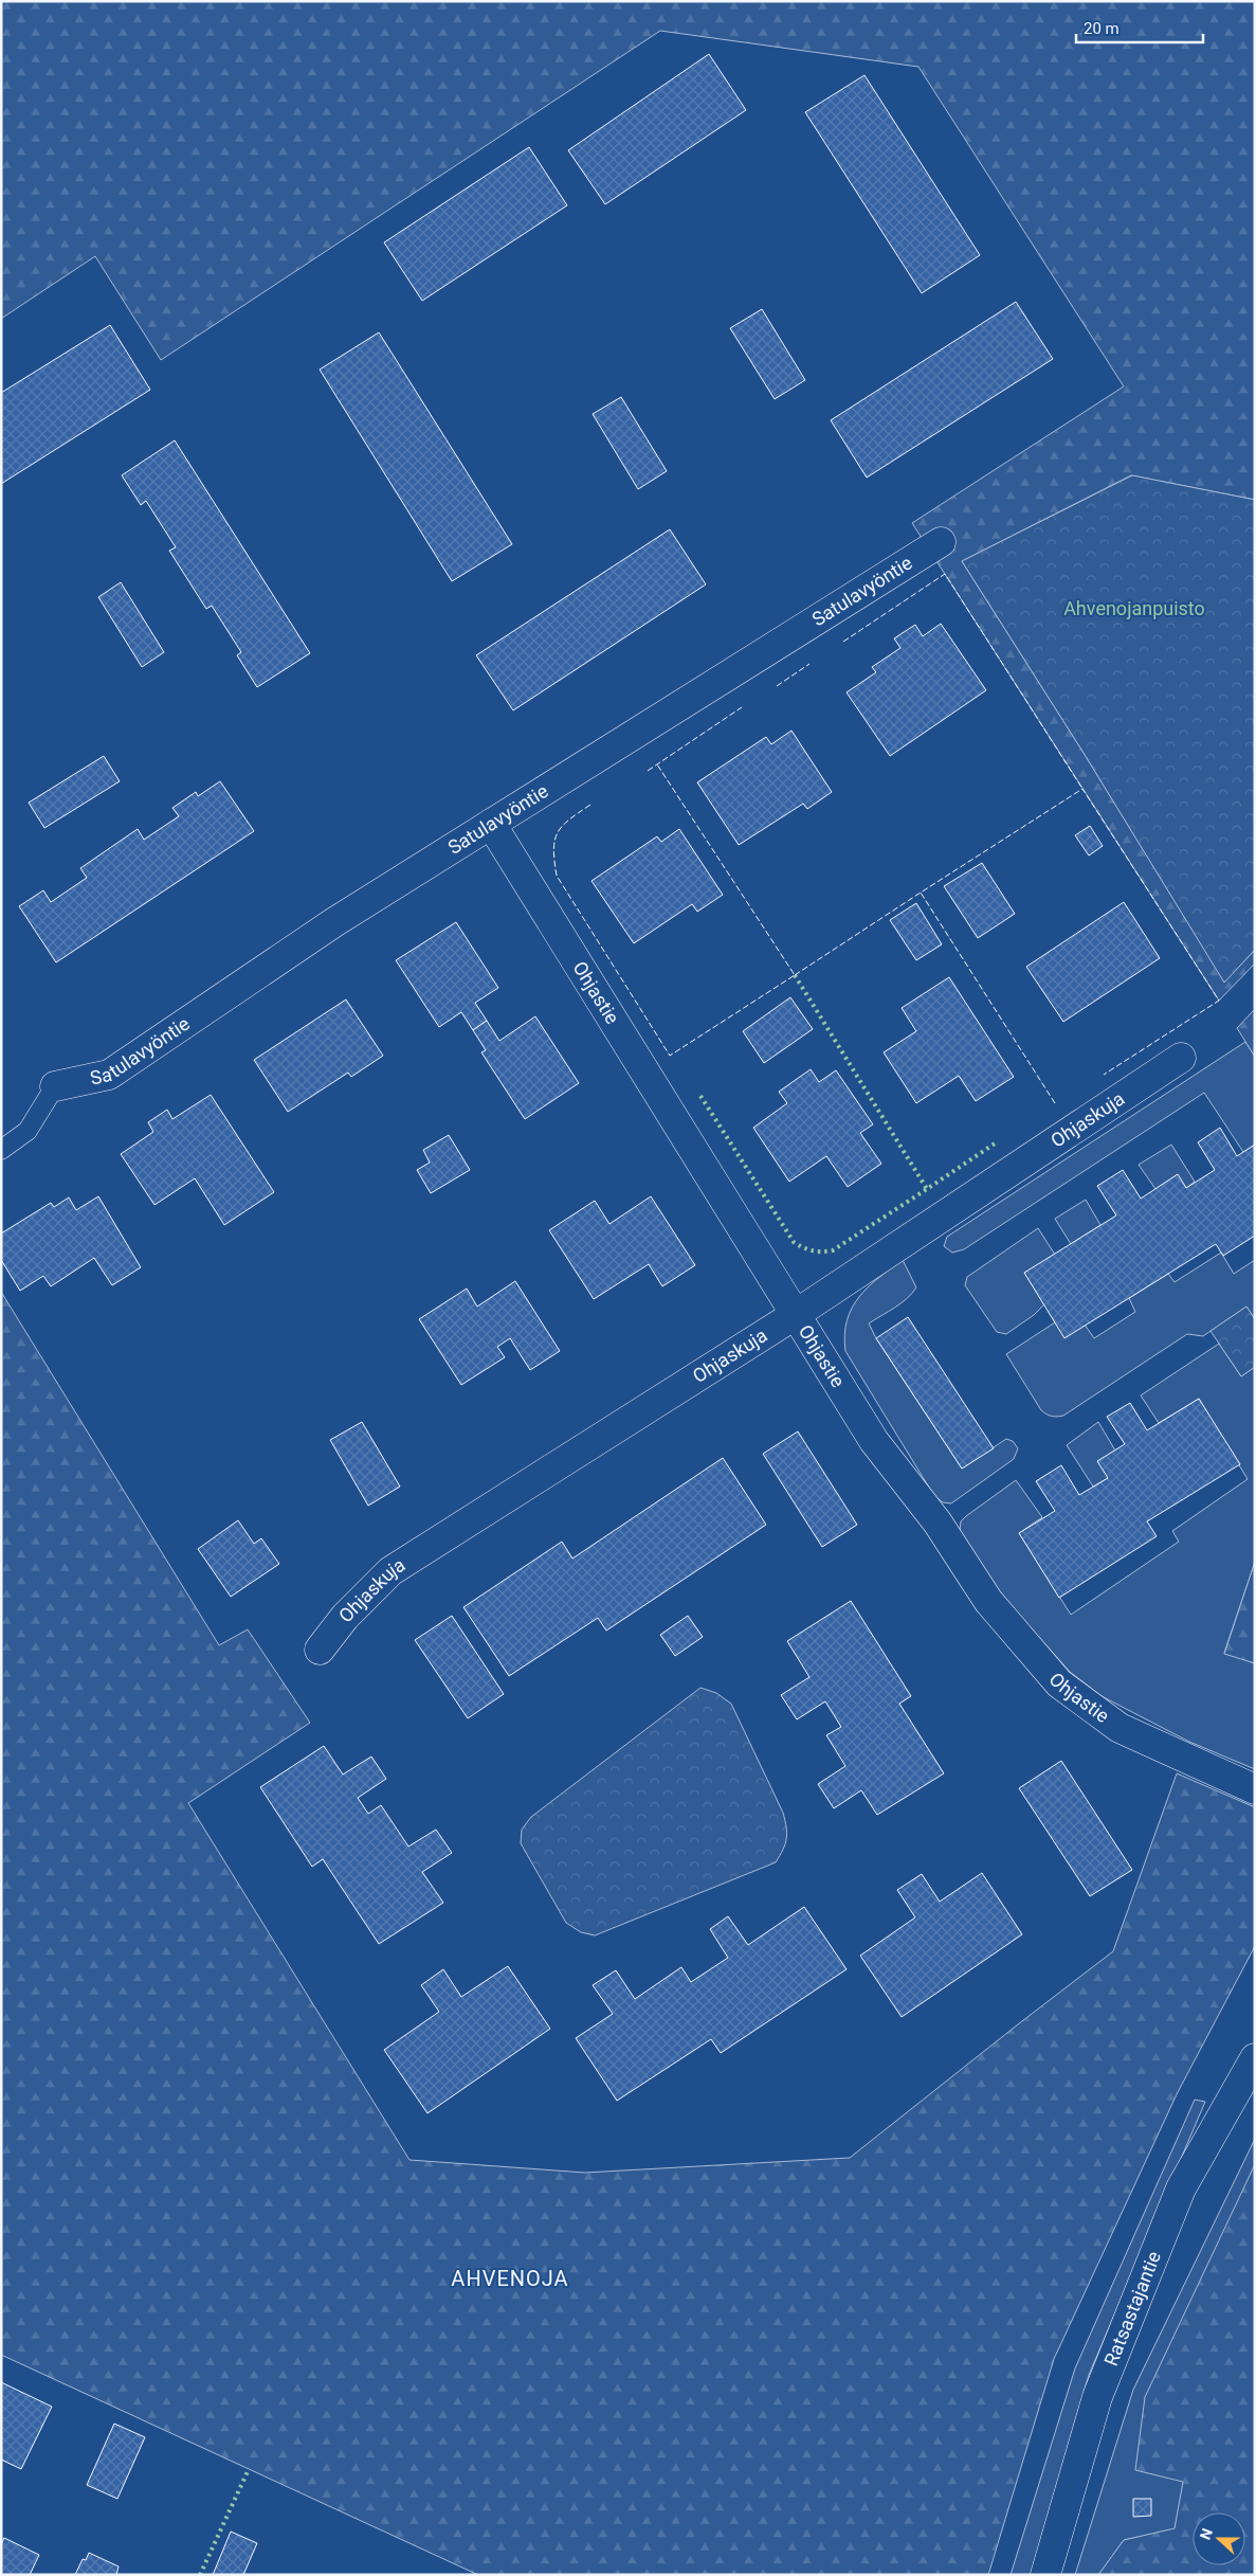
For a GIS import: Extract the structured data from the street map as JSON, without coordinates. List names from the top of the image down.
{
  "streets": {
    "street": [
      "Satulavyöntie",
      "Ohjastie",
      "Ohjaskuja",
      "Ratsastajantie"
    ]
  },
  "crossings": [
    ["Satulavyöntie", "Ohjastie"],
    ["Ohjastie", "Ohjaskuja"]
  ],
  "districts": ["AHVENOJA"],
  "parks": ["Ahvenojanpuisto"],
  "scale_bar": "20 m",
  "north": "left"
}
